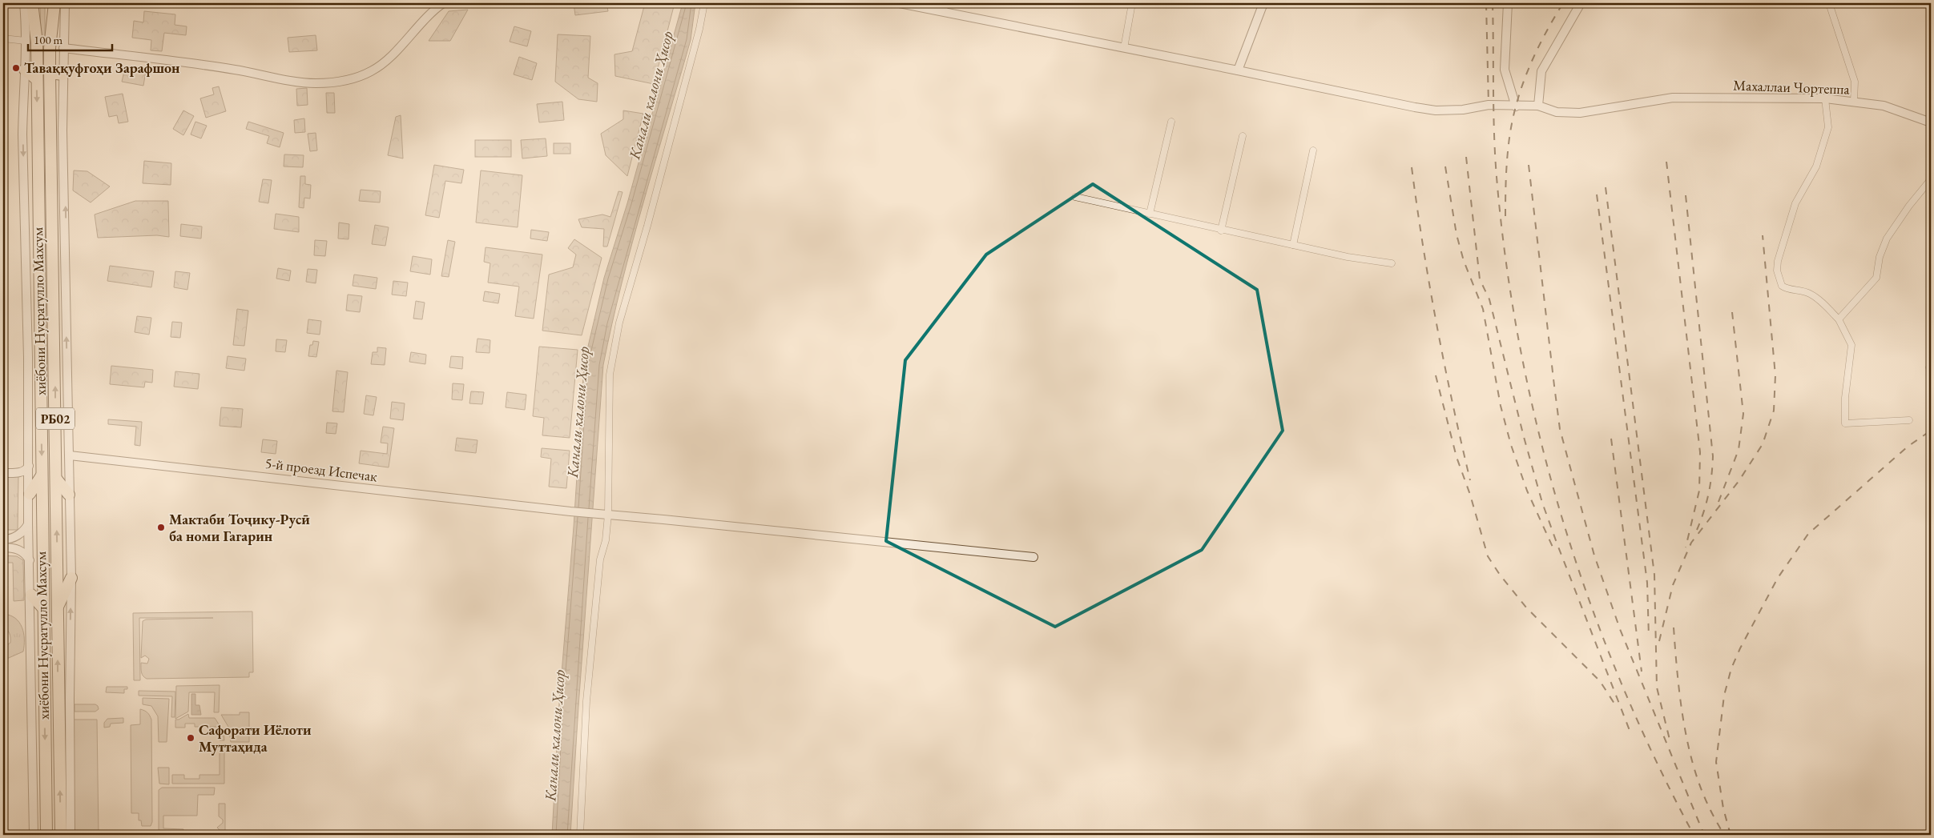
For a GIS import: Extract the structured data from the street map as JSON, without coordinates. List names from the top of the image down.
{
  "streets": {
    "highway": ["хиёбони Нусратулло Махсум", "РБ02"],
    "street": ["Махаллаи Чортеппа", "5-й проезд Испечак"]
  },
  "water": ["Канали калони Ҳисор"],
  "places": ["Таваққуфгоҳи Зарафшон", "Мактаби Тоҷику-Русӣ ба номи Гагарин", "Сафорати Иёлоти Муттаҳида"],
  "scale_bar": "100 m"
}
